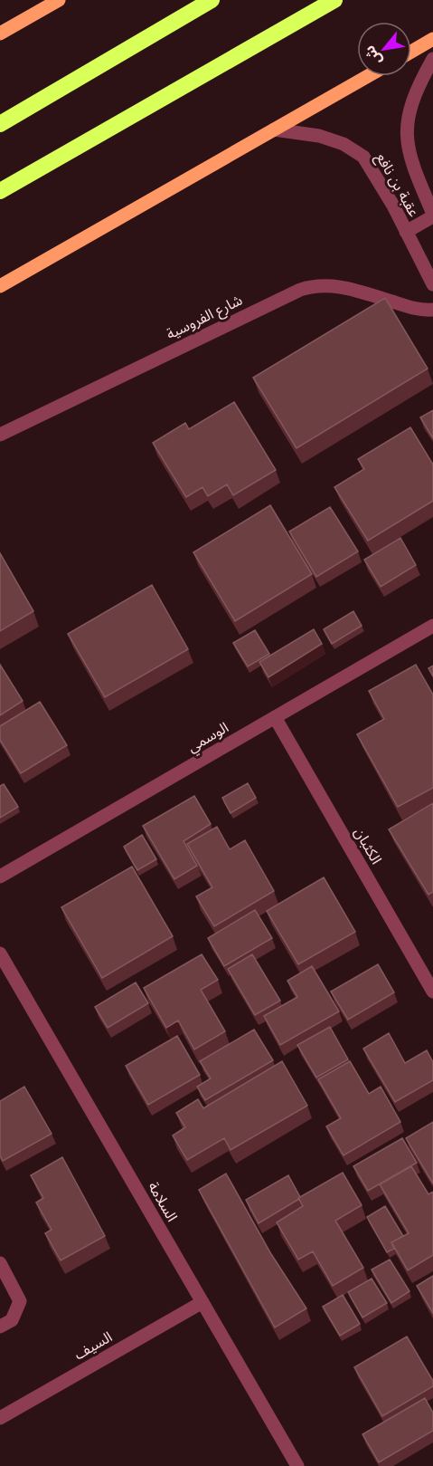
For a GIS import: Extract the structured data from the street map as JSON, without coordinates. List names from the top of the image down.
{
  "streets": {
    "street": [
      "عقبة بن نافع",
      "شارع الفروسية",
      "الوسمي",
      "الكثبان",
      "السلامة",
      "السيف"
    ]
  },
  "crossings": [
    ["الوسمي", "الكثبان"],
    ["السلامة", "السيف"]
  ],
  "north": "bottom left"
}
